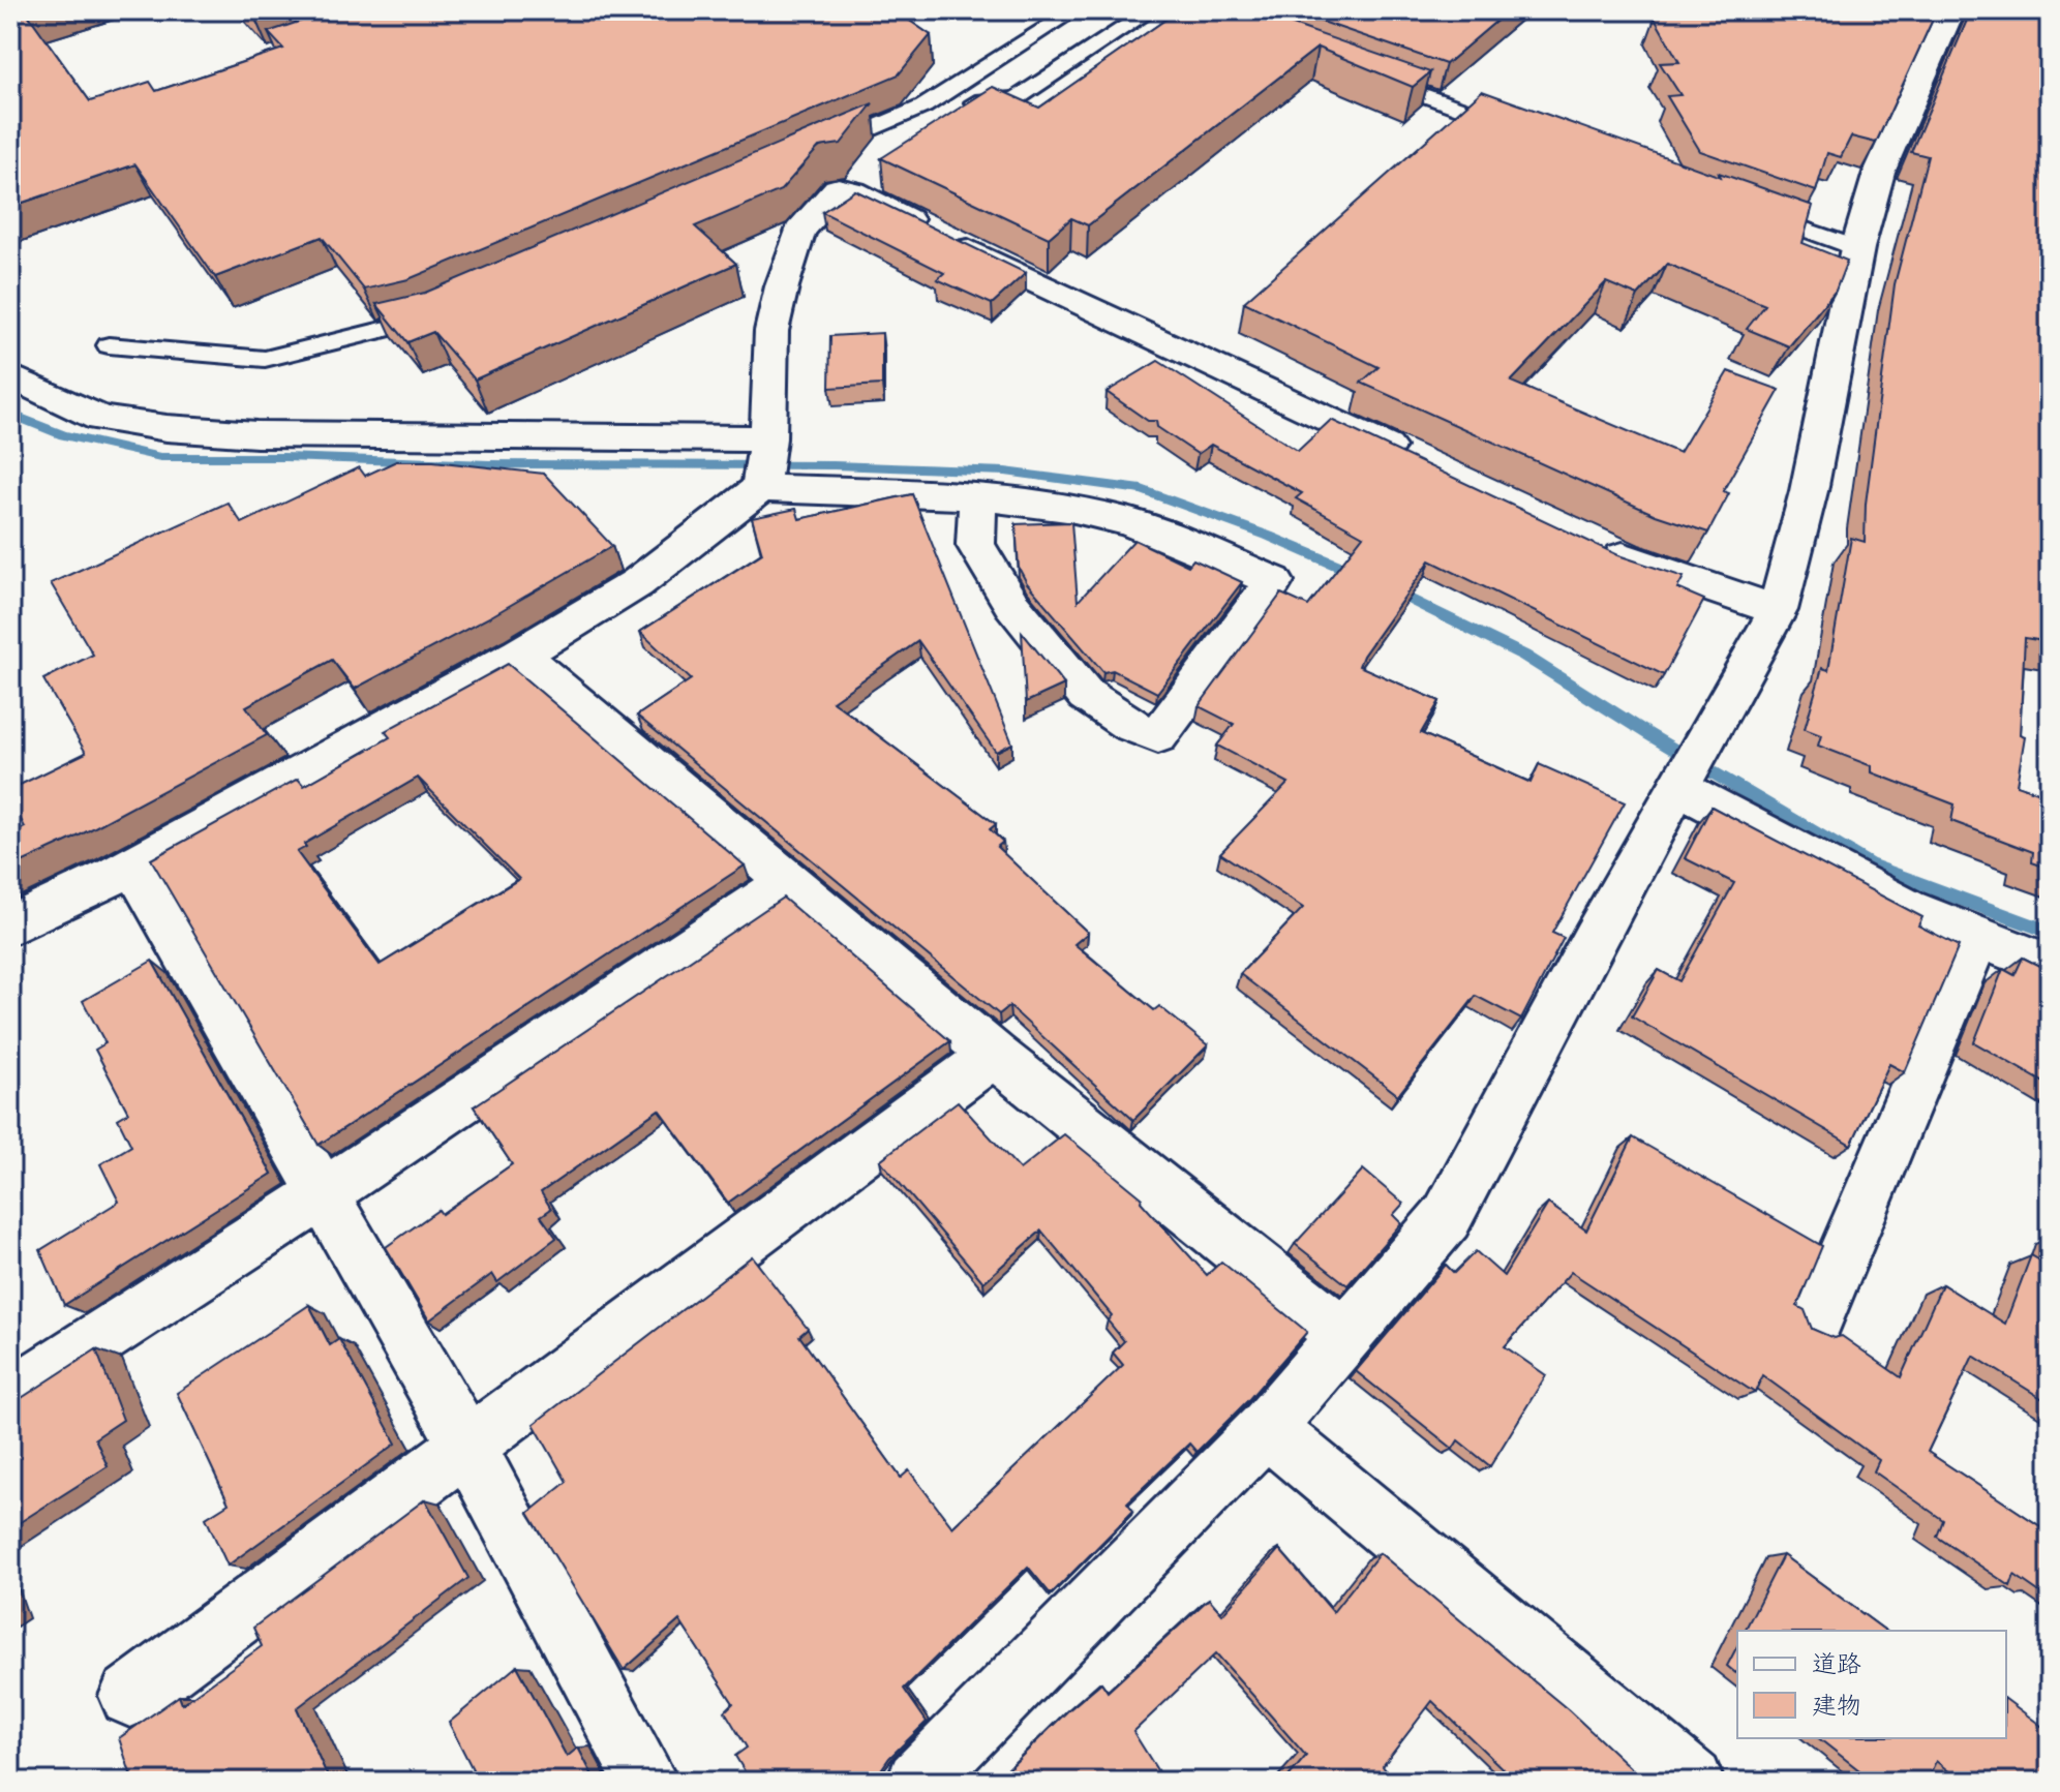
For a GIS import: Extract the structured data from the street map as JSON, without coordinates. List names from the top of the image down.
{
  "legend": ["道路", "建物"]
}
